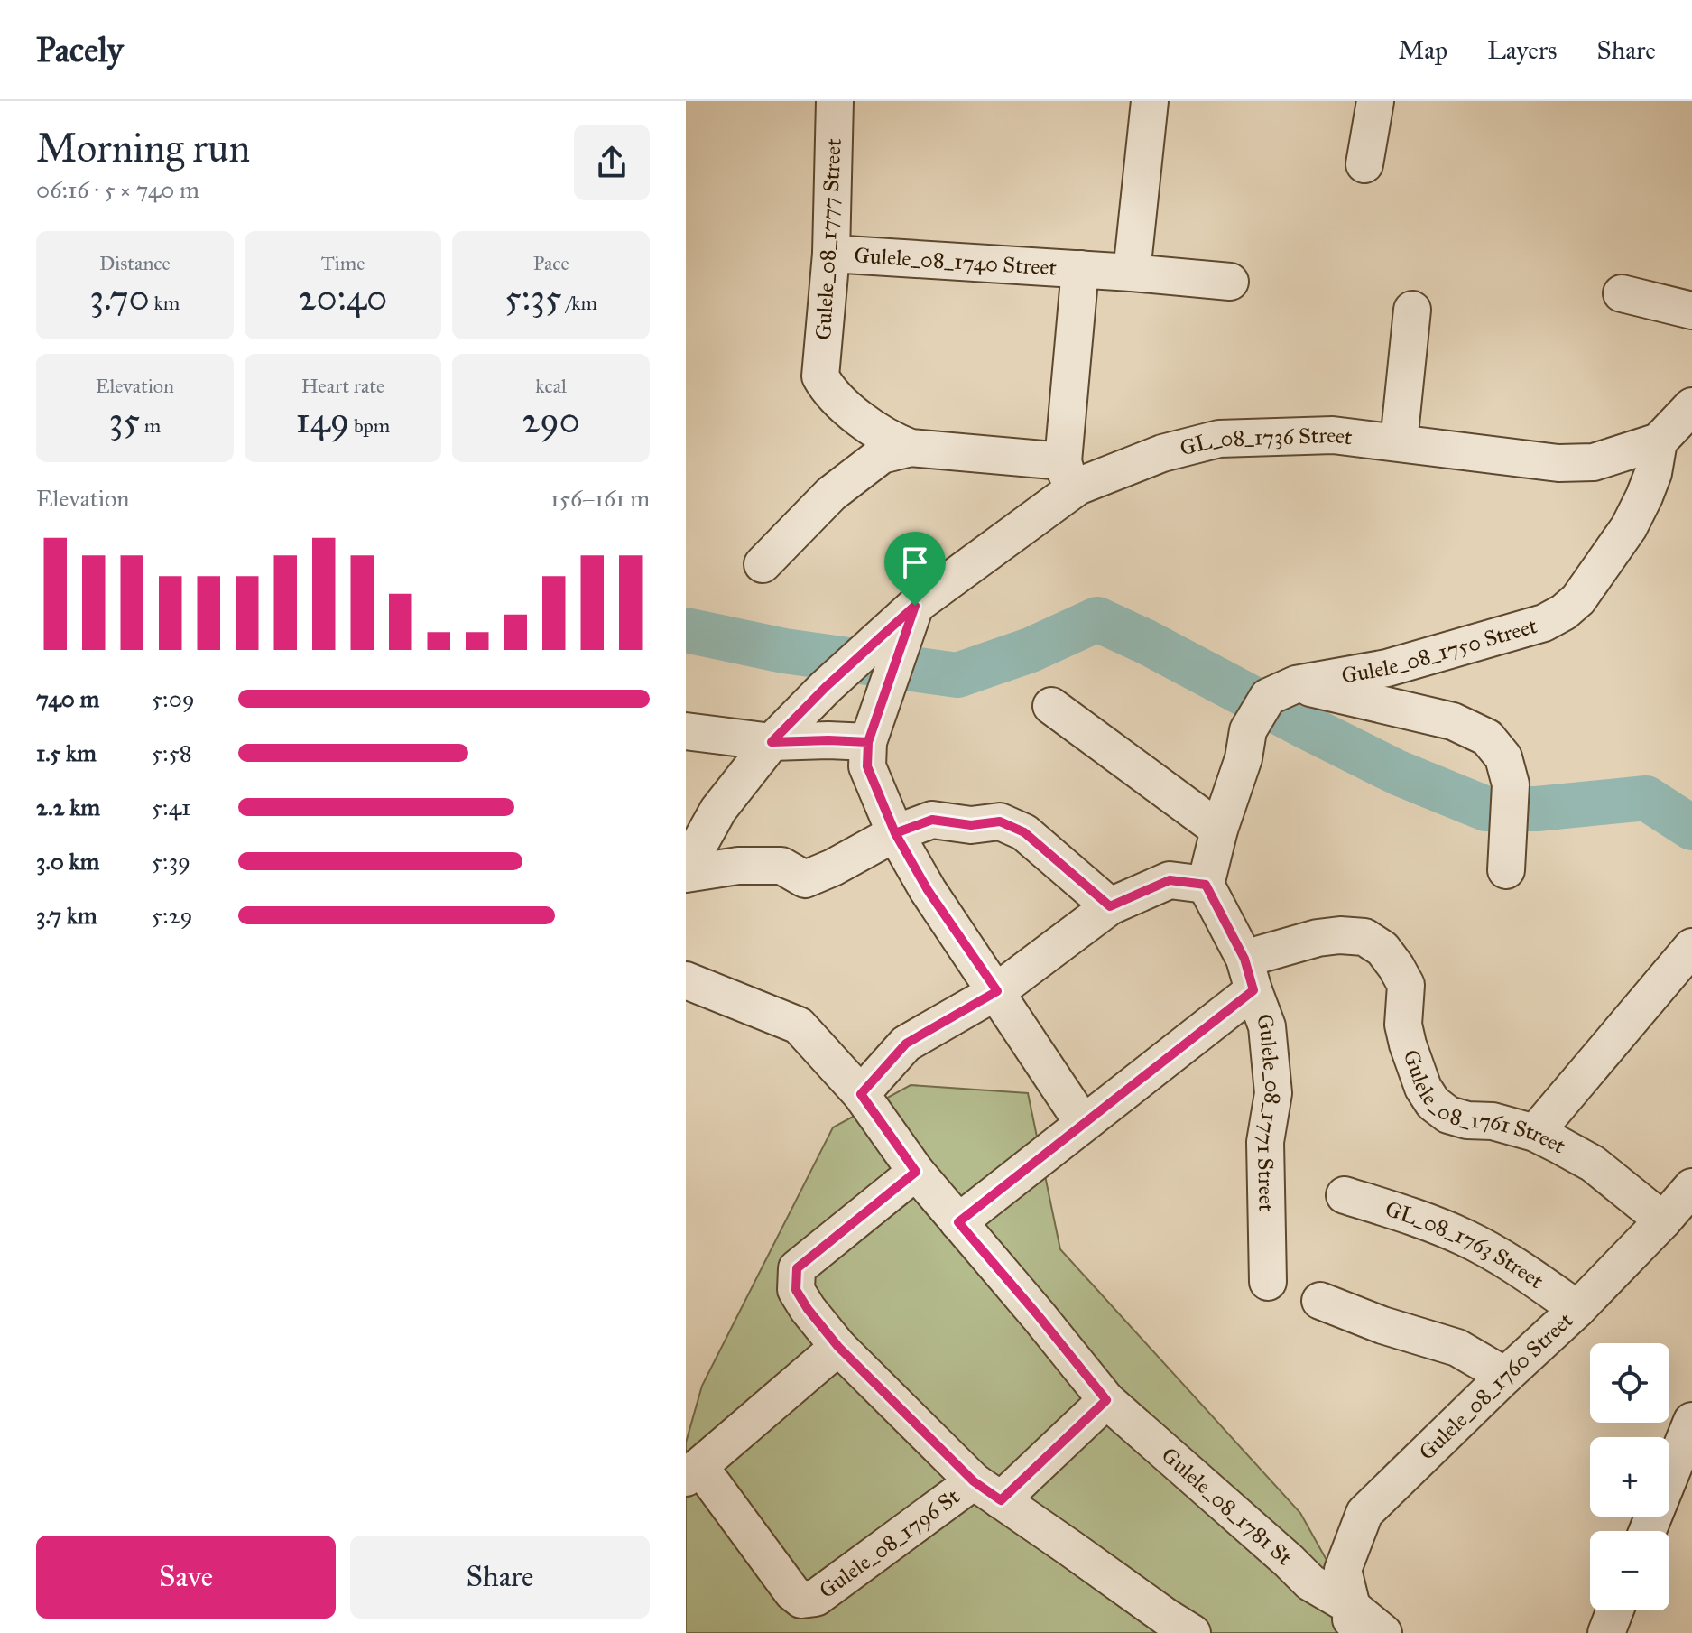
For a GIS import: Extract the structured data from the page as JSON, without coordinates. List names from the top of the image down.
{
  "streets": {
    "street": [
      "Gulele_08_1777 Street",
      "Gulele_08_1740 Street",
      "GL_08_1736 Street",
      "Gulele_08_1750 Street",
      "Gulele_08_1761 Street",
      "Gulele_08_1771 Street",
      "GL_08_1763 Street",
      "Gulele_08_1760 Street",
      "Gulele_08_1781 St",
      "Gulele_08_1796 St"
    ]
  },
  "crossings": [
    ["Gulele_08_1777 Street", "Gulele_08_1740 Street"],
    ["Gulele_08_1740 Street", "GL_08_1736 Street"],
    ["GL_08_1736 Street", "Gulele_08_1750 Street"],
    ["Gulele_08_1750 Street", "Gulele_08_1771 Street"],
    ["Gulele_08_1761 Street", "Gulele_08_1771 Street"],
    ["Gulele_08_1761 Street", "Gulele_08_1760 Street"],
    ["GL_08_1763 Street", "Gulele_08_1760 Street"],
    ["Gulele_08_1760 Street", "Gulele_08_1781 St"]
  ],
  "page": {
    "header": "Pacely",
    "nav": ["Map", "Layers", "Share"],
    "heading": ["Morning run", "06:16 · 5 × 740 m"],
    "stats": [
      ["Distance", "3.70 km"],
      ["Time", "20:40"],
      ["Pace", "5:35 /km"],
      ["Elevation", "35 m"],
      ["Heart rate", "149 bpm"],
      ["kcal", "290"]
    ],
    "chart": ["Elevation", "156–161 m"],
    "list": [
      {
        "name": "740 m",
        "note": "5:09"
      },
      {
        "name": "1.5 km",
        "note": "5:58"
      },
      {
        "name": "2.2 km",
        "note": "5:41"
      },
      {
        "name": "3.0 km",
        "note": "5:39"
      },
      {
        "name": "3.7 km",
        "note": "5:29"
      }
    ],
    "map_buttons": ["+", "−"],
    "buttons": ["Save", "Share"]
  }
}
